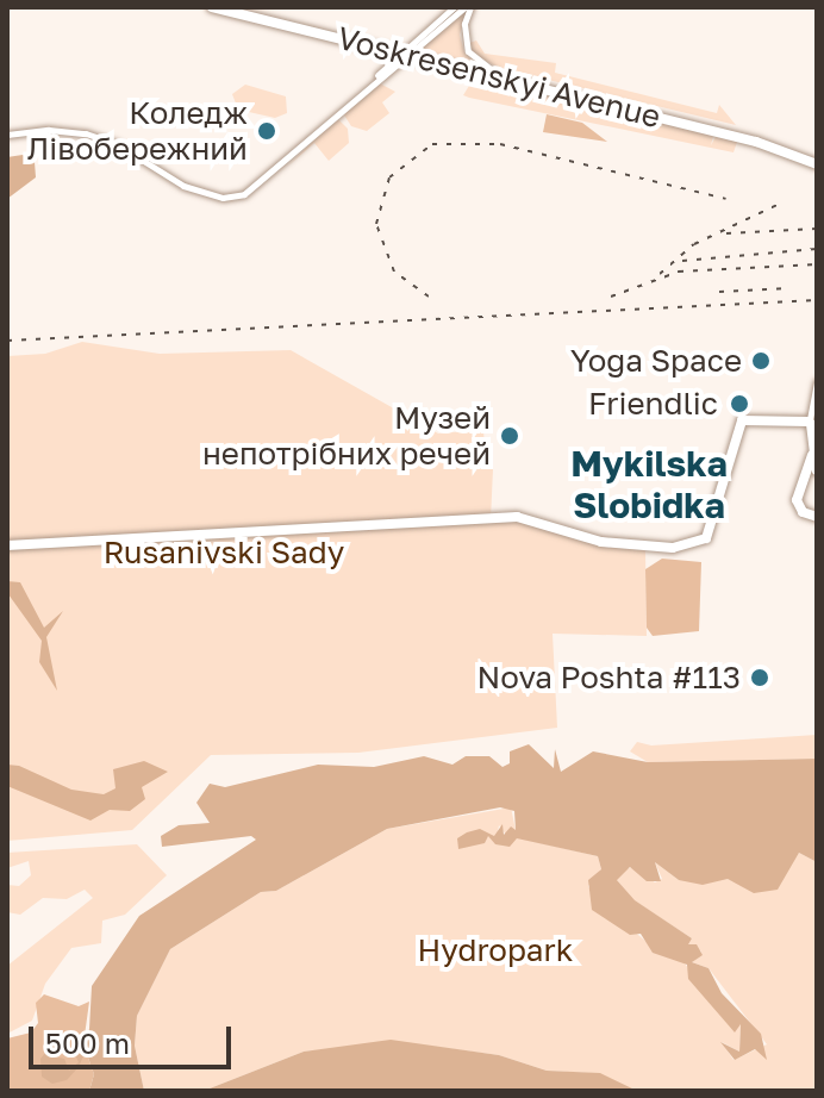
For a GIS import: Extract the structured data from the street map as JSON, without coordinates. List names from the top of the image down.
{
  "streets": {
    "main road": ["Voskresenskyi Avenue"]
  },
  "districts": ["Mykilska Slobidka"],
  "parks": ["Rusanivski Sady", "Hydropark"],
  "places": [
    "Коледж Лівобережний",
    "Yoga Space",
    "Friendlic",
    "Музей непотрібних речей",
    "Nova Poshta #113"
  ],
  "scale_bar": "500 m"
}
